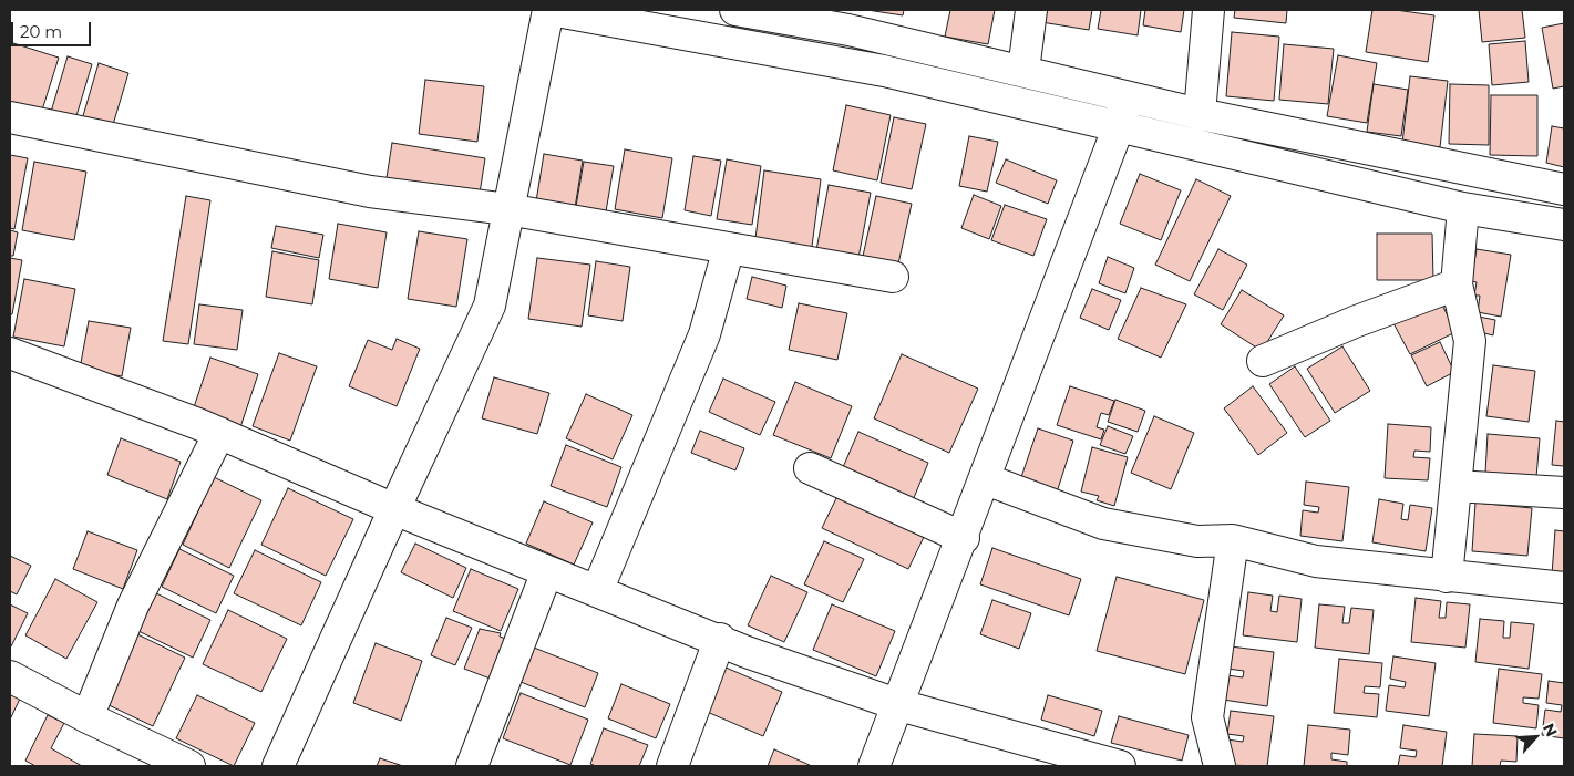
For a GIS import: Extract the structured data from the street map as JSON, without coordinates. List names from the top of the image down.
{
  "scale_bar": "20 m",
  "north": "top right"
}
